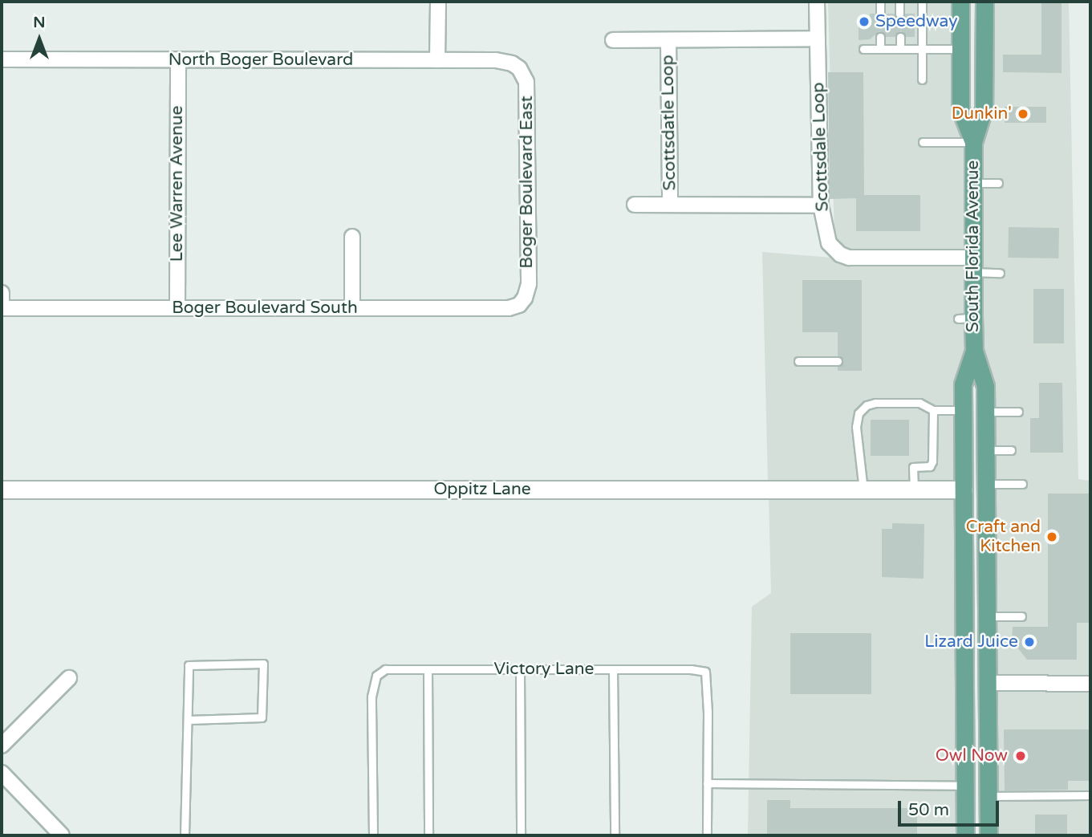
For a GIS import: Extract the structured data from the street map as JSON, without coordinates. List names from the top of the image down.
{
  "streets": {
    "main road": ["South Florida Avenue"],
    "street": [
      "North Boger Boulevard",
      "Scottsdatle Loop",
      "Scottsdale Loop",
      "Boger Boulevard East",
      "Lee Warren Avenue",
      "Boger Boulevard South",
      "Oppitz Lane"
    ],
    "lane": ["Victory Lane"]
  },
  "crossings": [
    ["North Boger Boulevard", "Boger Boulevard East"],
    ["North Boger Boulevard", "Lee Warren Avenue"],
    ["Scottsdale Loop", "South Florida Avenue"],
    ["Boger Boulevard East", "Boger Boulevard South"],
    ["Lee Warren Avenue", "Boger Boulevard South"],
    ["South Florida Avenue", "Oppitz Lane"]
  ],
  "places": [
    "Speedway",
    "Dunkin'",
    "Craft and Kitchen",
    "Lizard Juice",
    "Owl Now"
  ],
  "scale_bar": "50 m",
  "north": "top"
}
